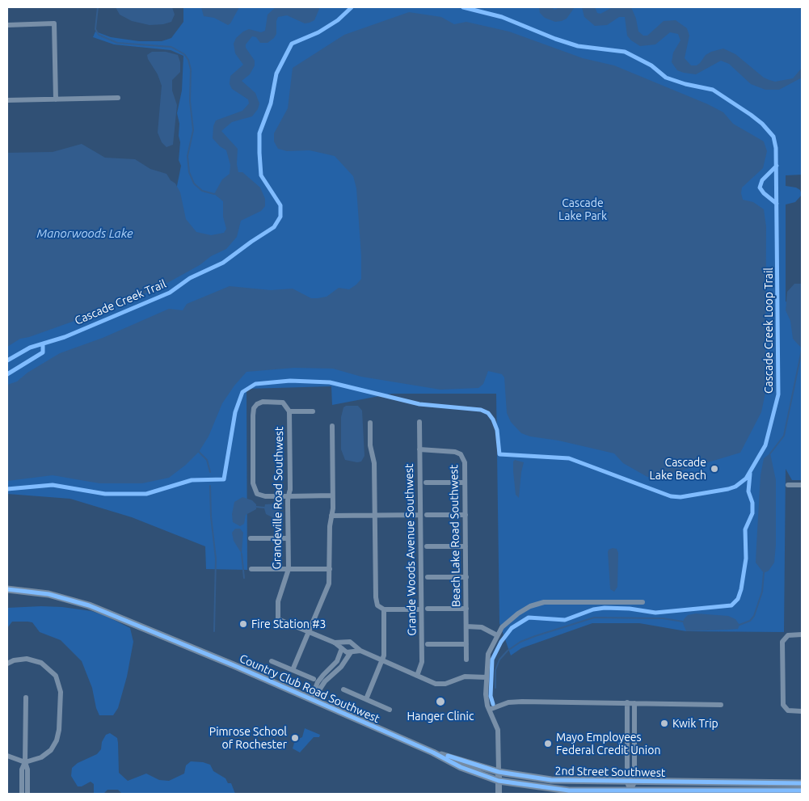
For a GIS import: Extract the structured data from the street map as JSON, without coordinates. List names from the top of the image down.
{
  "streets": {
    "main road": ["Country Club Road Southwest", "2nd Street Southwest"],
    "street": ["Grandeville Road Southwest", "Beach Lake Road Southwest", "Grande Woods Avenue Southwest"],
    "cycle path": ["Cascade Creek Trail", "Cascade Creek Loop Trail"]
  },
  "crossings": [
    ["Grandeville Road Southwest", "Grande Woods Avenue Southwest"],
    ["Beach Lake Road Southwest", "Grande Woods Avenue Southwest"],
    ["Country Club Road Southwest", "2nd Street Southwest"]
  ],
  "water": ["Manorwoods Lake"],
  "parks": ["Cascade Lake Park"],
  "places": [
    "Cascade Lake Beach",
    "Fire Station #3",
    "Hanger Clinic",
    "Kwik Trip",
    "Pimrose School of Rochester",
    "Mayo Employees Federal Credit Union"
  ]
}
